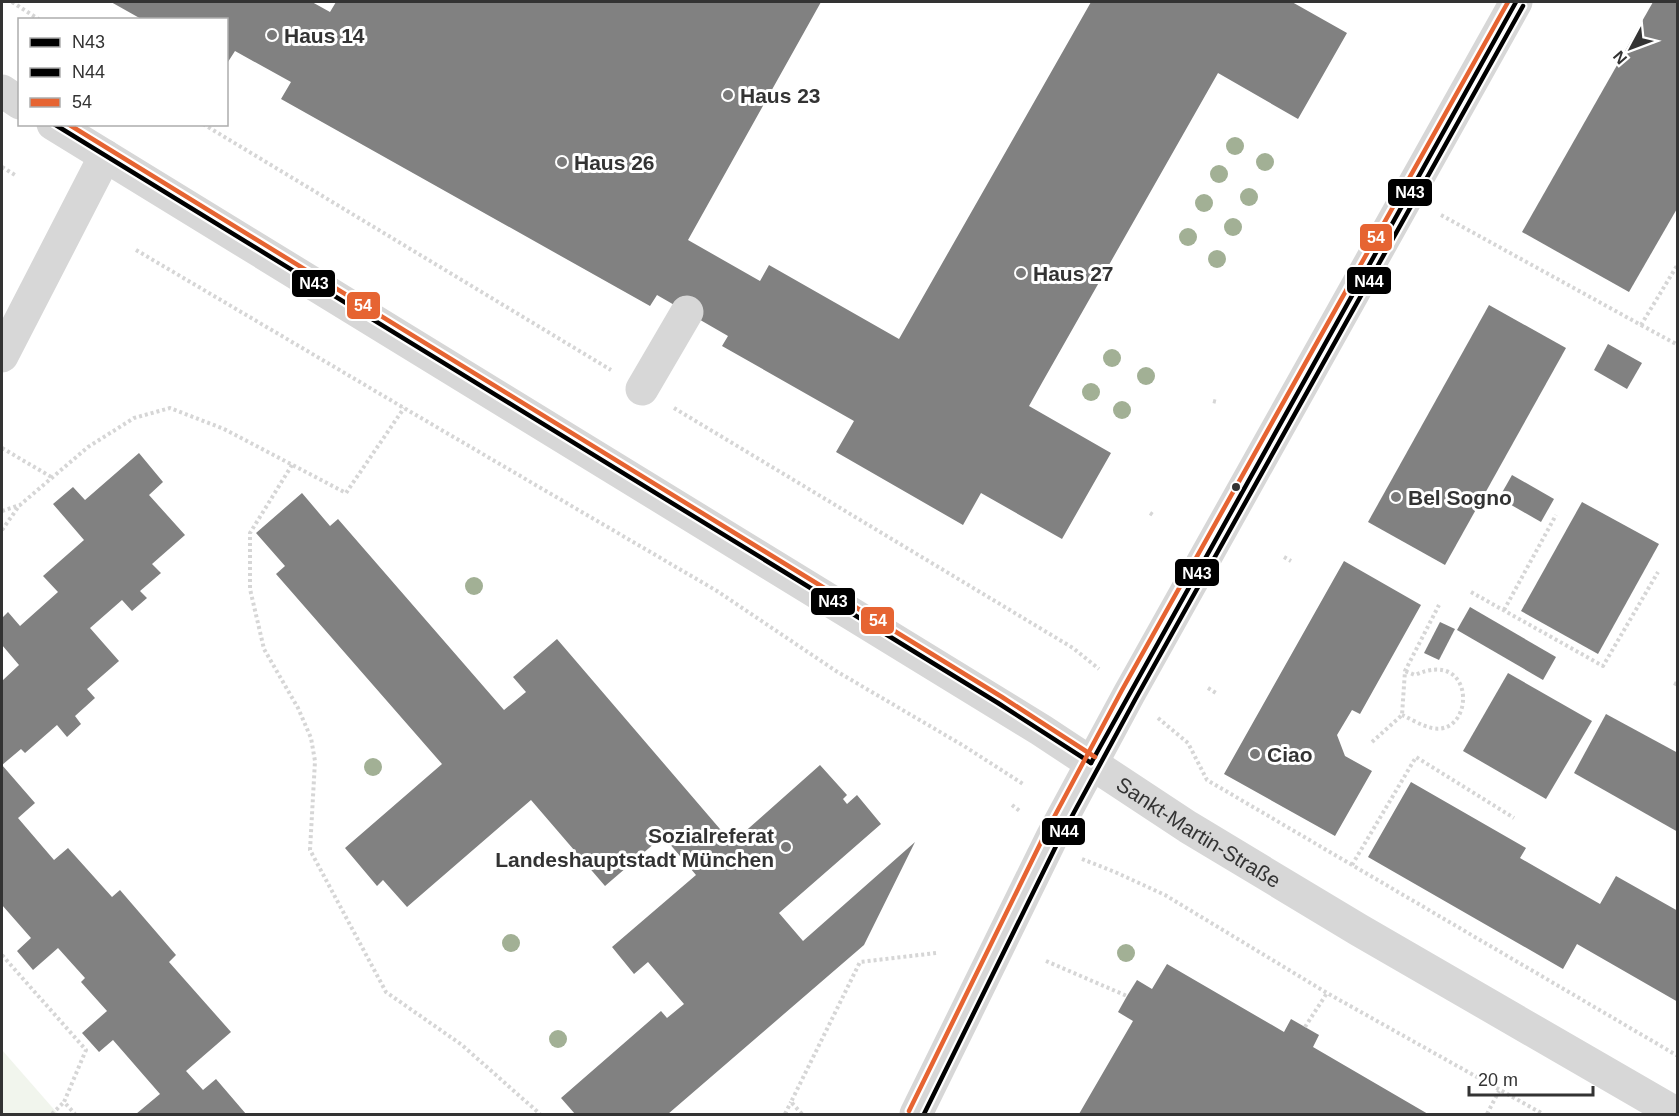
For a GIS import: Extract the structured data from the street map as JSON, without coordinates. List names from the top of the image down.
{
  "streets": {
    "street": ["Sankt-Martin-Straße"]
  },
  "places": [
    "Haus 14",
    "Haus 23",
    "Haus 26",
    "Haus 27",
    "Bel Sogno",
    "Ciao",
    "Sozialreferat Landeshauptstadt München"
  ],
  "lines": ["transit line N43", "transit line 54", "transit line N44"],
  "legend": ["N43", "N44", "54"],
  "scale_bar": "20 m",
  "north": "bottom left"
}
